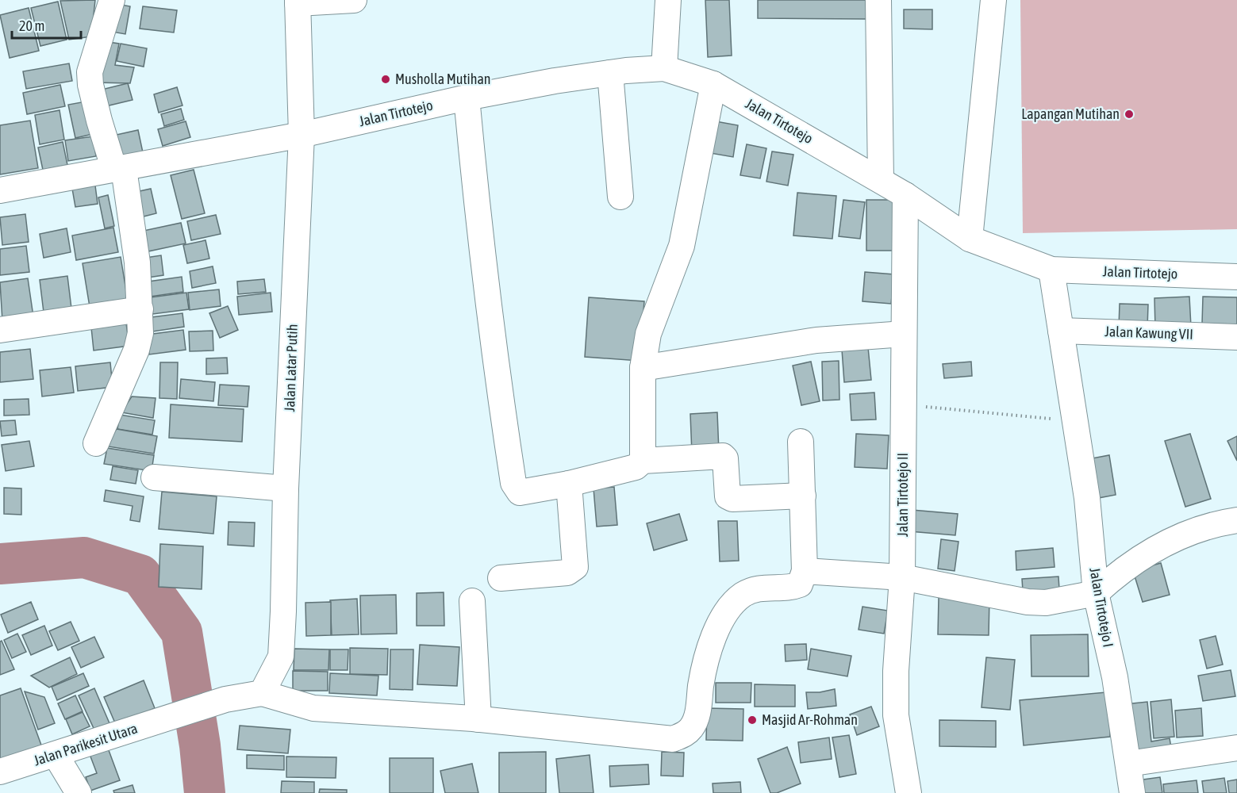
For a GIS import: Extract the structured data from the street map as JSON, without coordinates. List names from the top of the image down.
{
  "streets": {
    "street": [
      "Jalan Tirtotejo",
      "Jalan Kawung VII",
      "Jalan Latar Putih",
      "Jalan Tirtotejo II",
      "Jalan Tirtotejo I",
      "Jalan Parikesit Utara"
    ]
  },
  "crossings": [
    ["Jalan Tirtotejo", "Jalan Latar Putih"],
    ["Jalan Tirtotejo", "Jalan Tirtotejo II"],
    ["Jalan Tirtotejo", "Jalan Tirtotejo I"],
    ["Jalan Kawung VII", "Jalan Tirtotejo I"],
    ["Jalan Latar Putih", "Jalan Parikesit Utara"]
  ],
  "places": ["Musholla Mutihan", "Lapangan Mutihan", "Masjid Ar-Rohman"],
  "scale_bar": "20 m"
}
